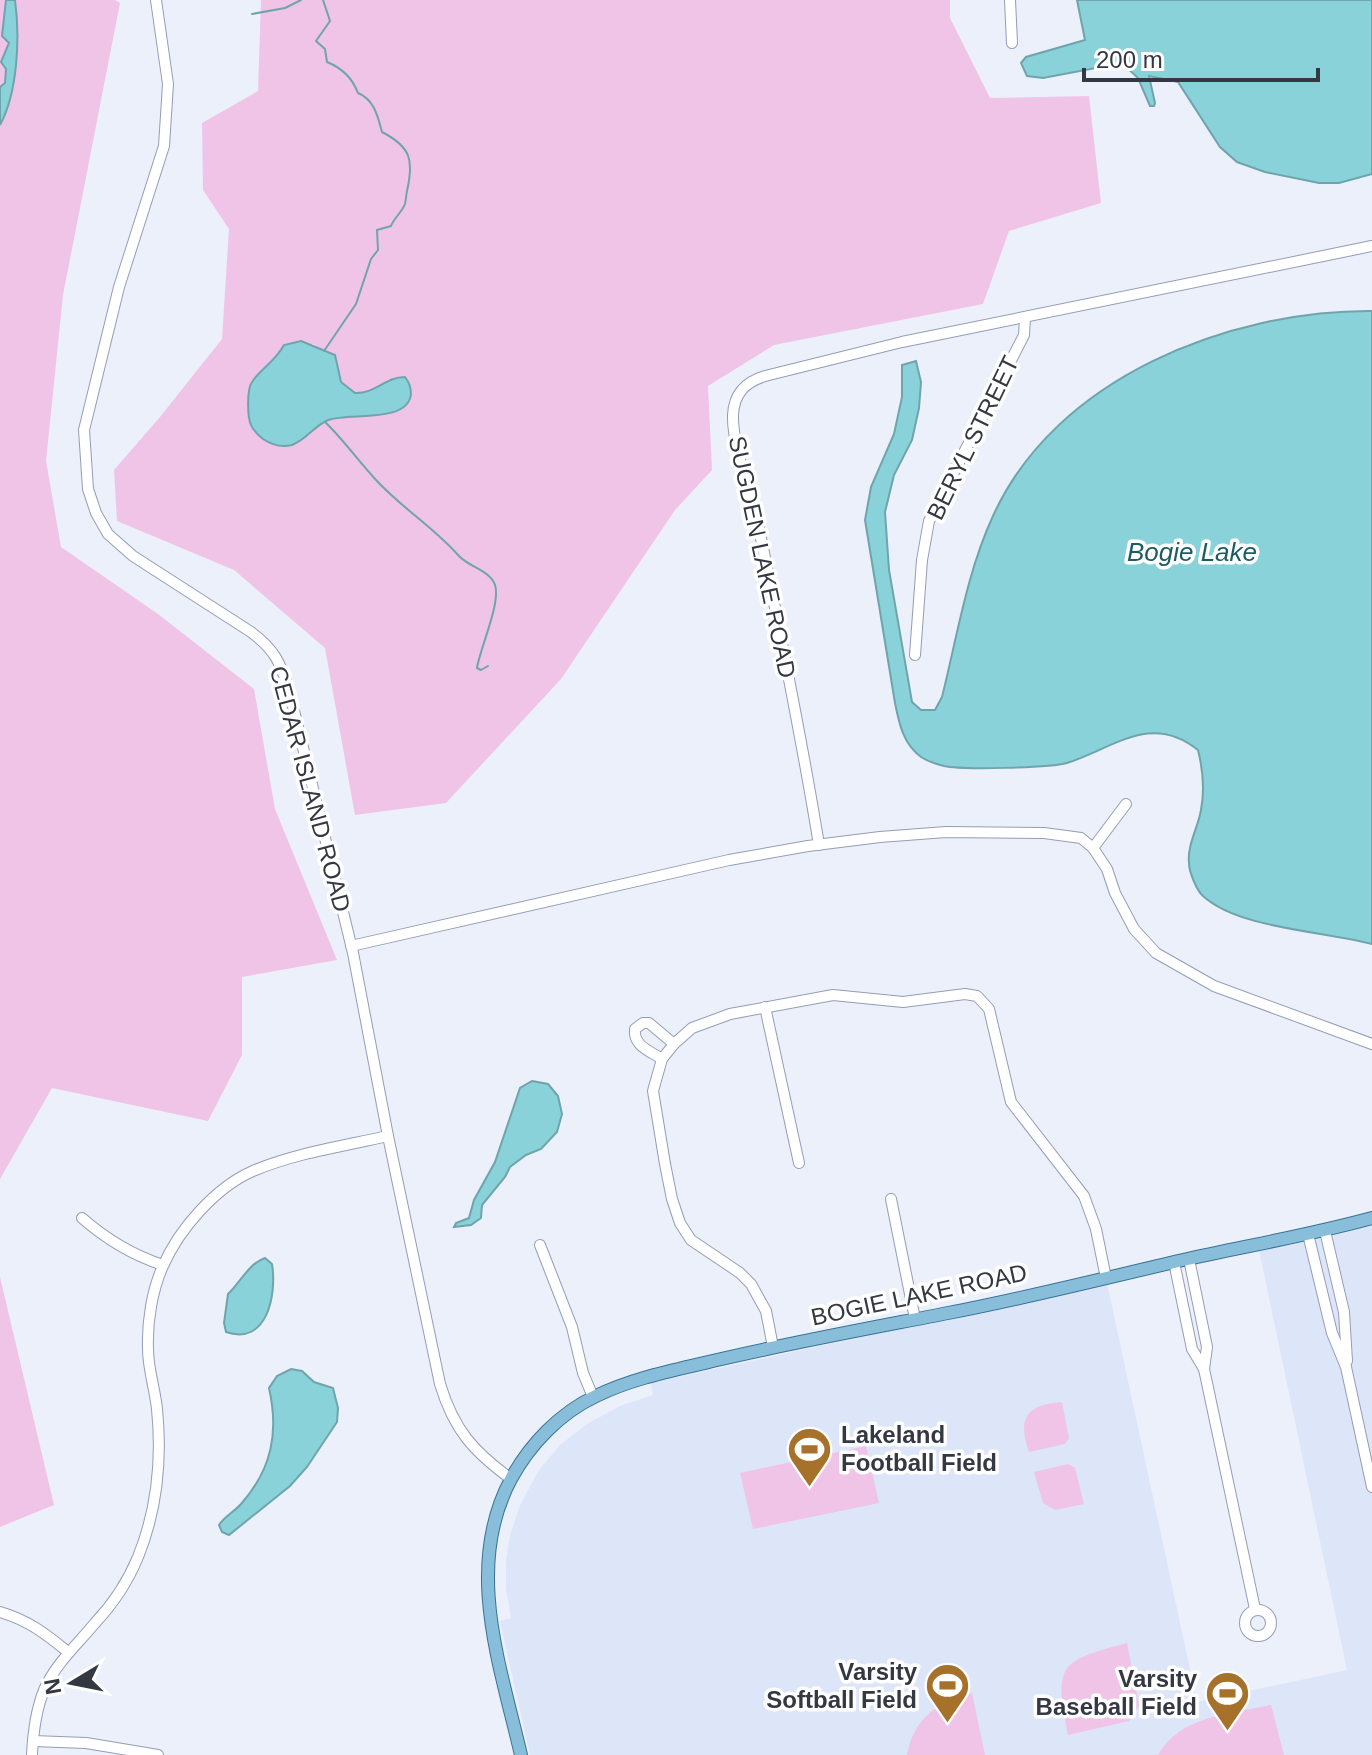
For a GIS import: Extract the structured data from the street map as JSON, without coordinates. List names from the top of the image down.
{
  "streets": {
    "main road": ["BOGIE LAKE ROAD"],
    "street": ["BERYL STREET", "SUGDEN LAKE ROAD", "CEDAR ISLAND ROAD"]
  },
  "crossings": [
    ["BERYL STREET", "SUGDEN LAKE ROAD"],
    ["CEDAR ISLAND ROAD", "BOGIE LAKE ROAD"]
  ],
  "water": ["Bogie Lake"],
  "places": {
    "sports": ["Lakeland Football Field", "Varsity Softball Field", "Varsity Baseball Field"]
  },
  "scale_bar": "200 m",
  "north": "left"
}
